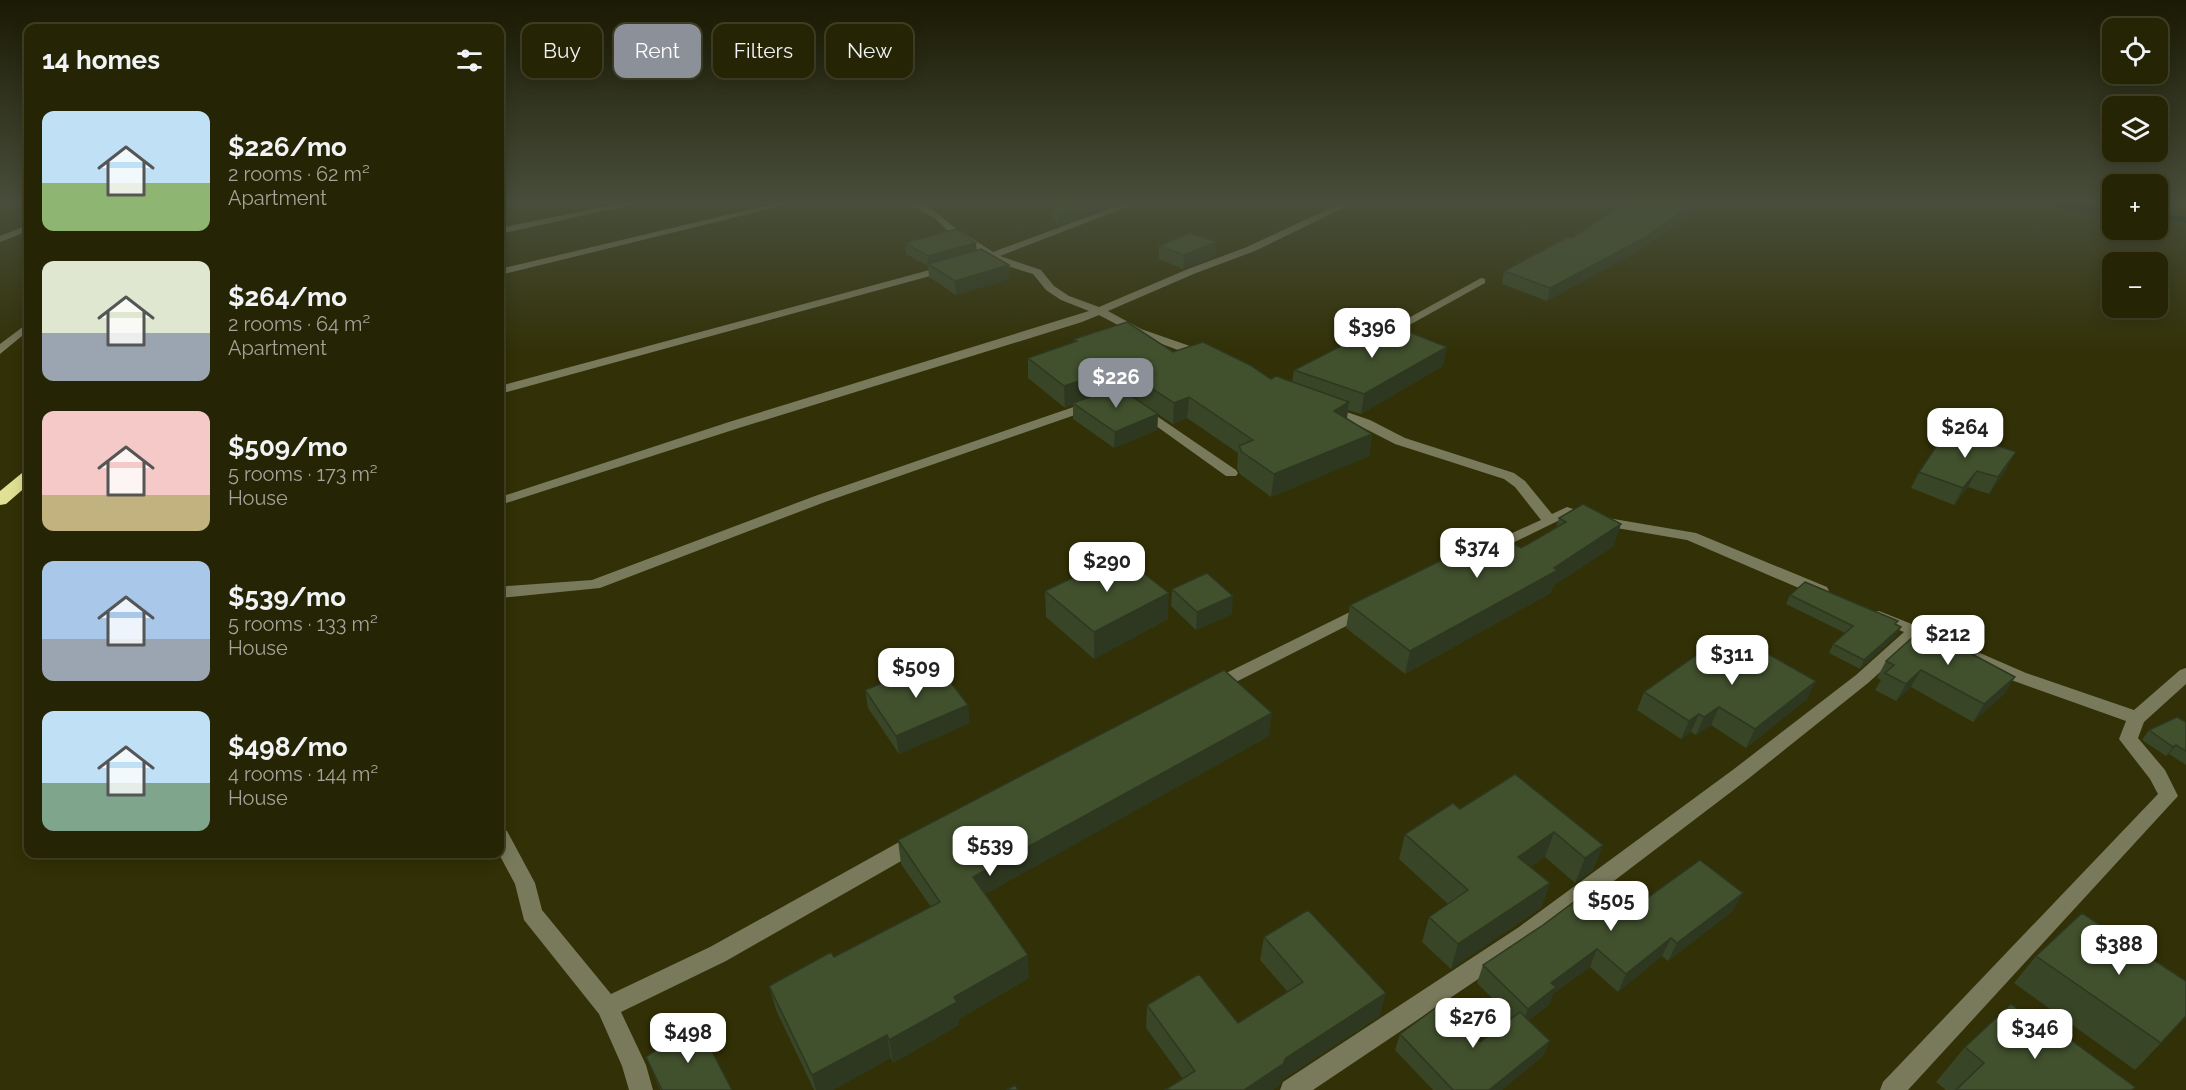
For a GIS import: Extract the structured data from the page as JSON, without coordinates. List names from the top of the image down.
{
  "page": {
    "map_buttons": ["+", "−"],
    "chip": [
      "Buy",
      "Rent",
      "Filters",
      "New"
    ],
    "heading": "14 homes",
    "list": [
      {
        "name": "$226/mo",
        "note": "2 rooms · 62 m² · Apartment"
      },
      {
        "name": "$264/mo",
        "note": "2 rooms · 64 m² · Apartment"
      },
      {
        "name": "$509/mo",
        "note": "5 rooms · 173 m² · House"
      },
      {
        "name": "$539/mo",
        "note": "5 rooms · 133 m² · House"
      },
      {
        "name": "$498/mo",
        "note": "4 rooms · 144 m² · House"
      }
    ],
    "price": [
      "$396",
      "$226",
      "$264",
      "$374",
      "$290",
      "$212",
      "$311",
      "$509",
      "$539",
      "$505",
      "$388",
      "$276",
      "$346",
      "$498"
    ]
  }
}
